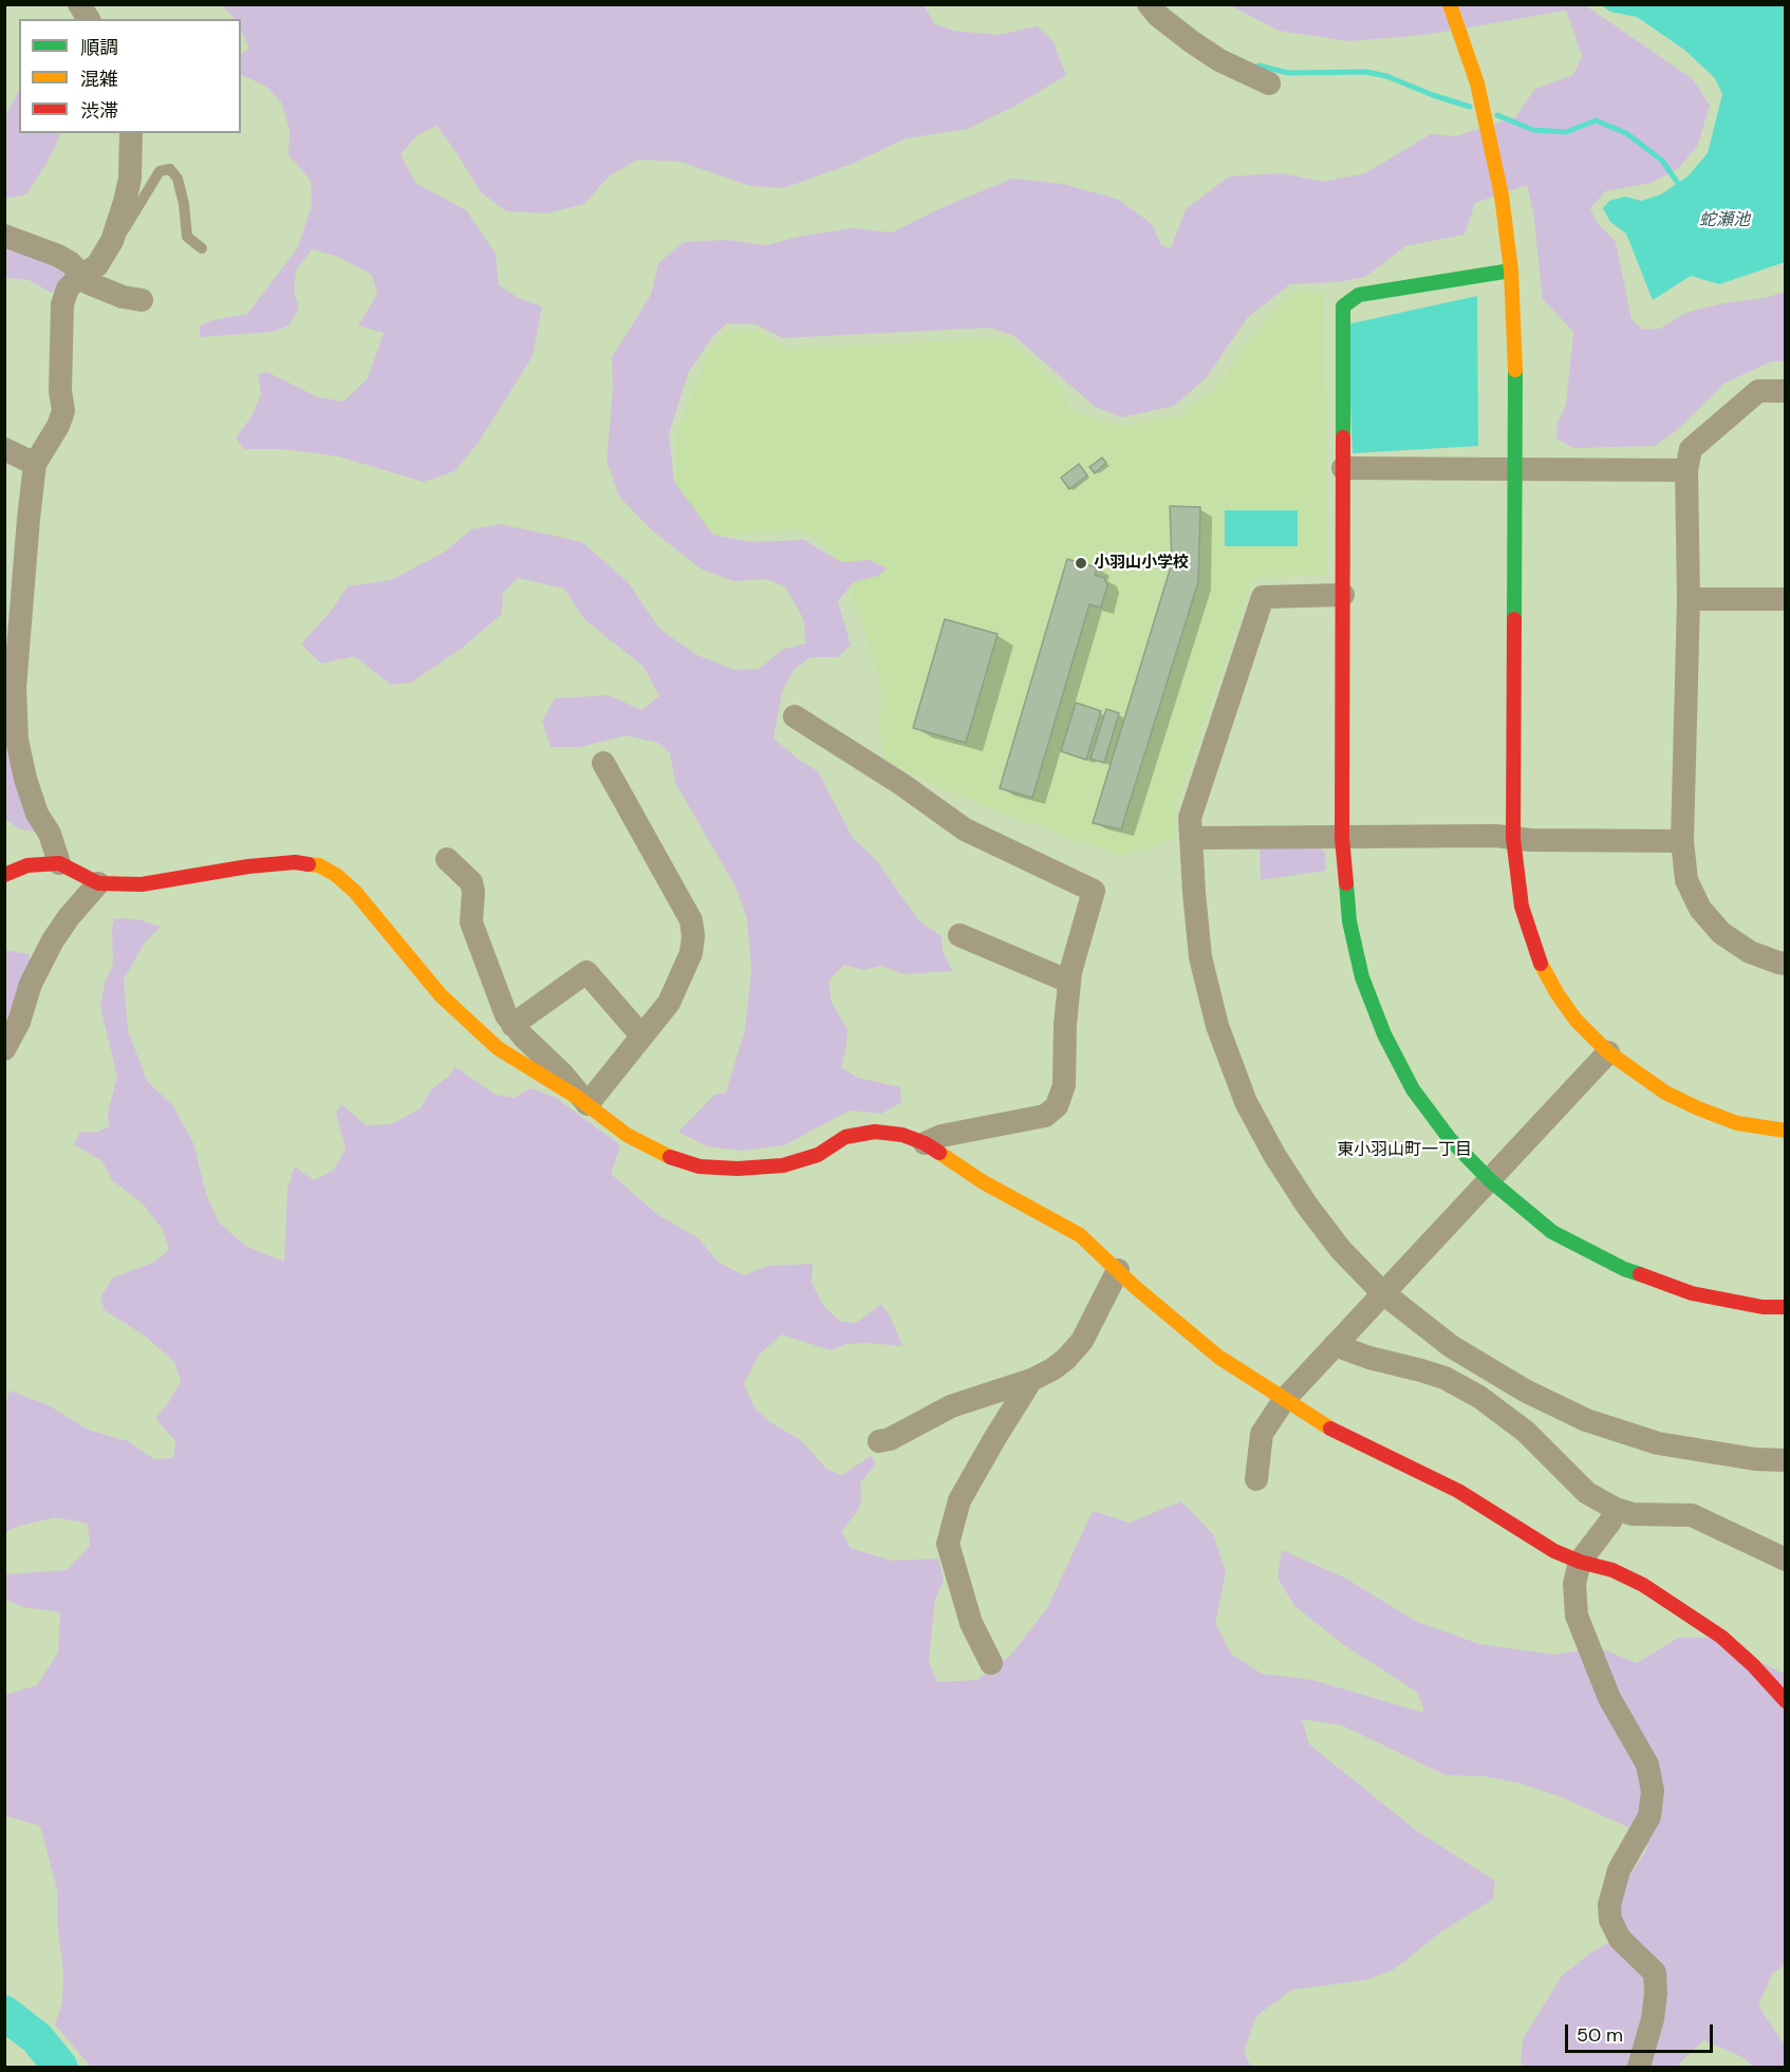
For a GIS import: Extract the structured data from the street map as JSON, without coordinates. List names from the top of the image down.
{
  "districts": ["東小羽山町一丁目"],
  "water": ["蛇瀬池"],
  "places": ["小羽山小学校"],
  "legend": ["順調", "混雑", "渋滞"],
  "scale_bar": "50 m"
}
